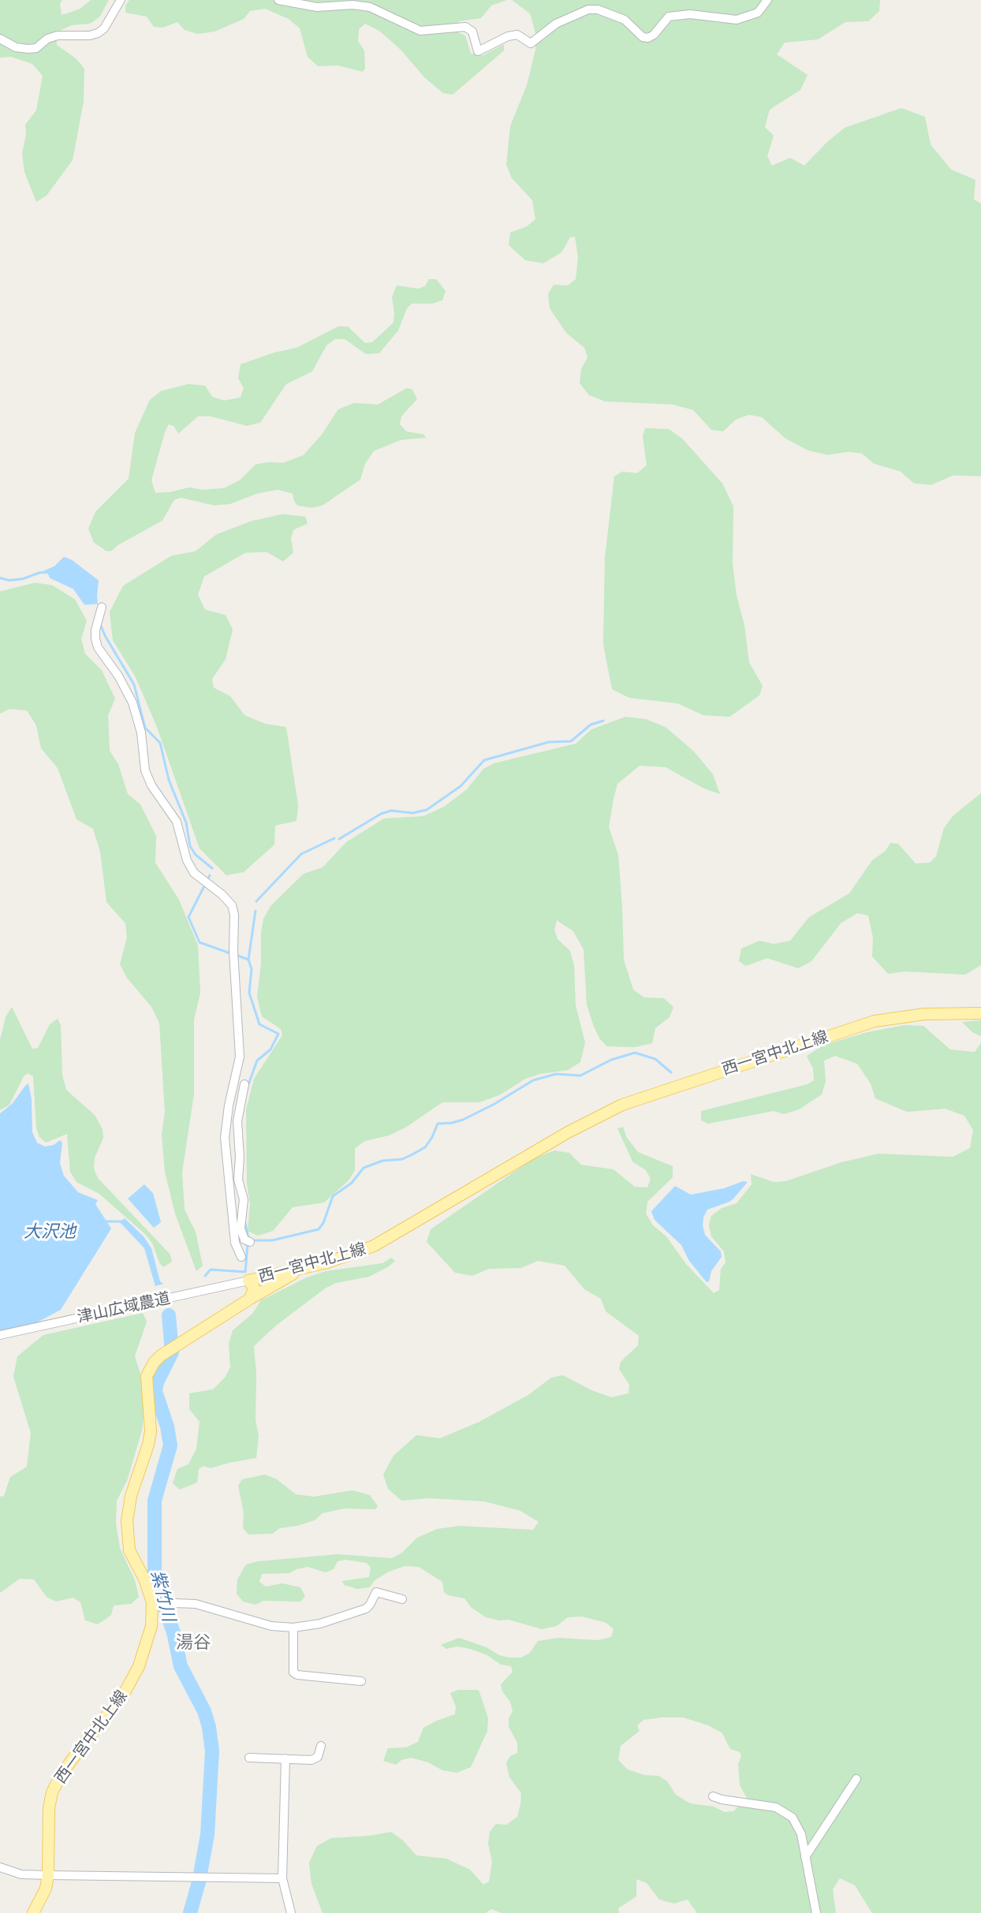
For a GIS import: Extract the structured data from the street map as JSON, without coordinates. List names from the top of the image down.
{
  "streets": {
    "main road": ["西一宮中北上線"],
    "street": ["津山広域農道"]
  },
  "crossings": [
    ["西一宮中北上線", "津山広域農道"]
  ],
  "districts": ["湯谷"],
  "water": ["大沢池", "紫竹川"]
}
